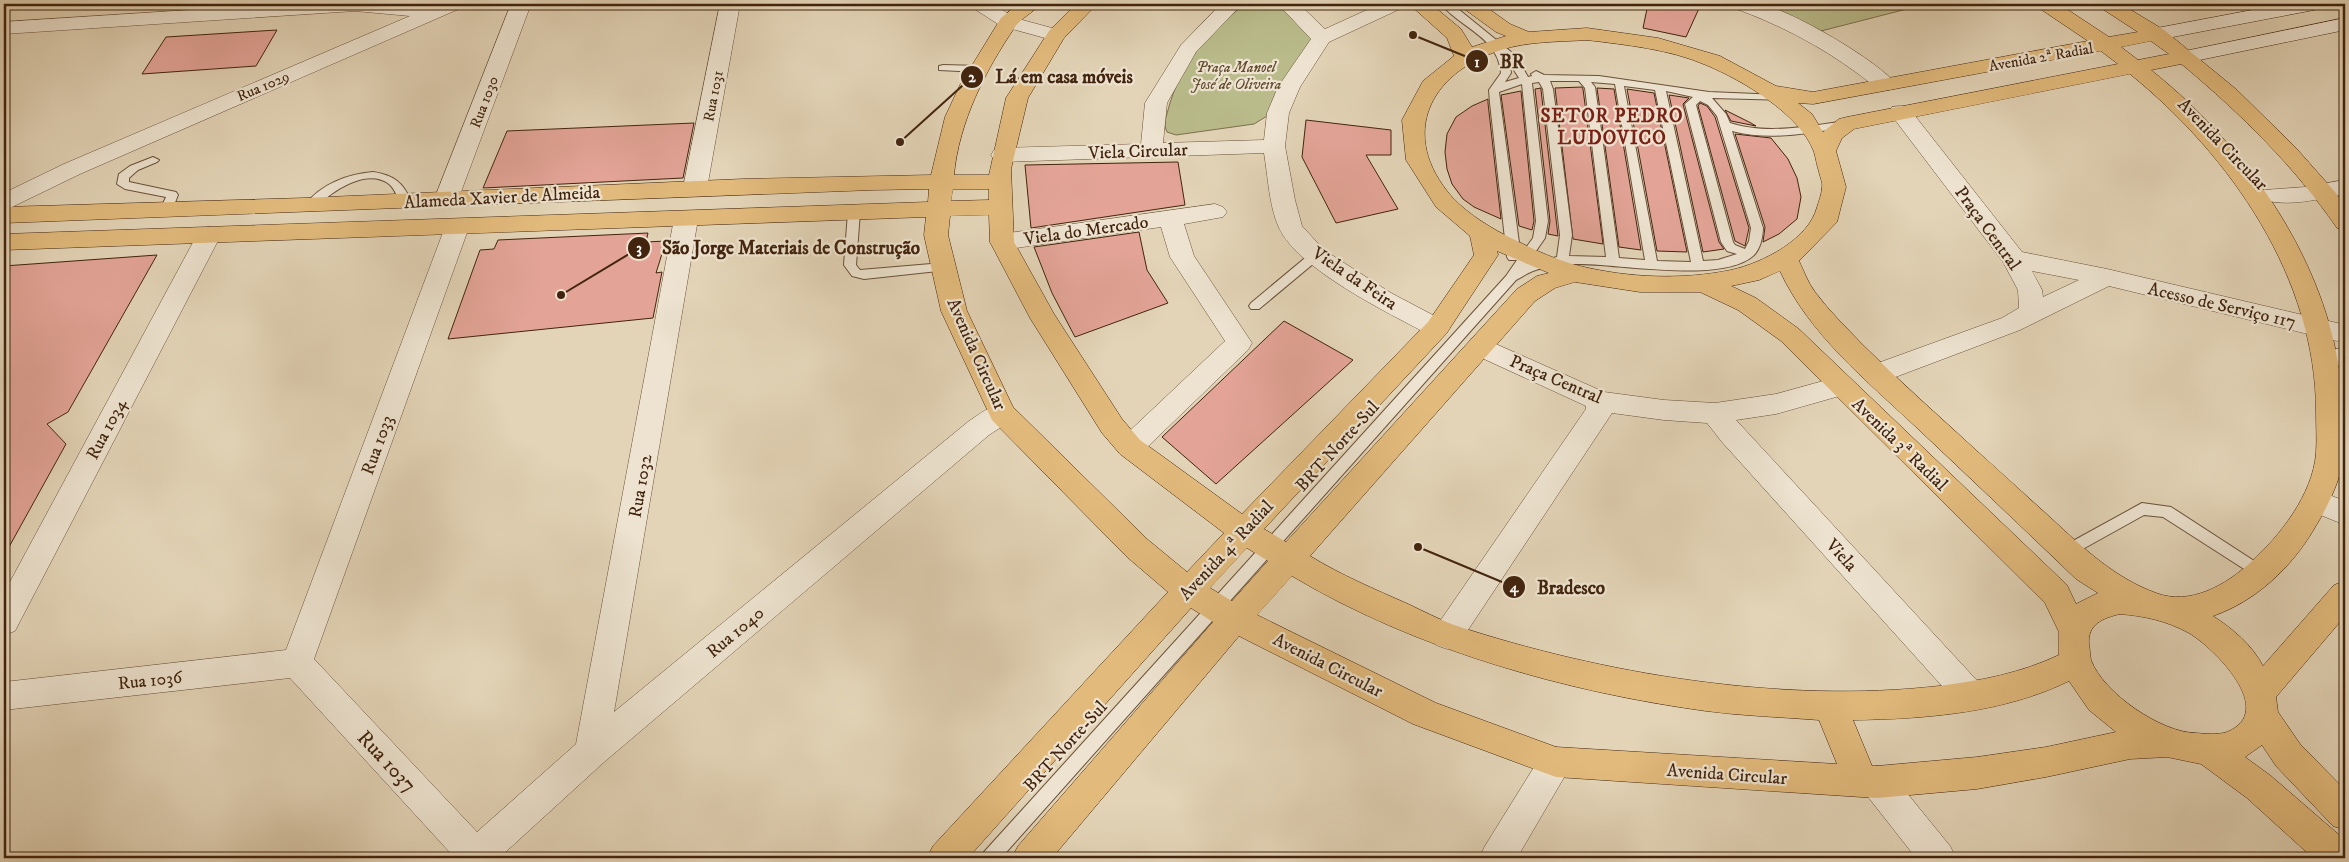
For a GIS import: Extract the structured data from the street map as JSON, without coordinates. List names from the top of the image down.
{
  "streets": {
    "main road": [
      "Avenida 2ª Radial",
      "Avenida Circular",
      "Alameda Xavier de Almeida",
      "Avenida 3ª Radial",
      "Avenida 4ª Radial"
    ],
    "street": [
      "Rua 1029",
      "Rua 1031",
      "Rua 1030",
      "Viela Circular",
      "Praça Central",
      "Viela do Mercado",
      "Viela da Feira",
      "Acesso de Serviço 117",
      "Rua 1034",
      "Rua 1033",
      "Rua 1032",
      "Viela",
      "Rua 1040",
      "Rua 1036",
      "Rua 1037"
    ],
    "lane": ["BRT Norte-Sul"]
  },
  "crossings": [
    ["Avenida 2ª Radial", "Avenida Circular"],
    ["Avenida 2ª Radial", "Praça Central"],
    ["Rua 1029", "Alameda Xavier de Almeida"],
    ["Rua 1031", "Alameda Xavier de Almeida"],
    ["Rua 1030", "Alameda Xavier de Almeida"],
    ["Avenida Circular", "Alameda Xavier de Almeida"],
    ["Avenida Circular", "Acesso de Serviço 117"],
    ["Avenida Circular", "Avenida 3ª Radial"],
    ["Avenida Circular", "BRT Norte-Sul"],
    ["Avenida Circular", "Avenida 4ª Radial"],
    ["Avenida Circular", "Rua 1040"],
    ["Viela Circular", "Viela da Feira"],
    ["Alameda Xavier de Almeida", "Rua 1034"],
    ["Alameda Xavier de Almeida", "Rua 1033"],
    ["Alameda Xavier de Almeida", "Rua 1032"],
    ["Praça Central", "Acesso de Serviço 117"],
    ["Praça Central", "Avenida 3ª Radial"],
    ["Praça Central", "Viela"],
    ["Viela da Feira", "Avenida 4ª Radial"],
    ["Avenida 3ª Radial", "BRT Norte-Sul"],
    ["Rua 1033", "Rua 1036"],
    ["Rua 1033", "Rua 1037"],
    ["Rua 1032", "Rua 1040"],
    ["Rua 1040", "Rua 1037"],
    ["Rua 1036", "Rua 1037"]
  ],
  "districts": ["SETOR PEDRO LUDOVICO"],
  "parks": ["Praça Manoel José de Oliveira"],
  "places": [
    "BR",
    "Lá em casa móveis",
    "São Jorge Materiais de Construção",
    "Bradesco"
  ]
}
